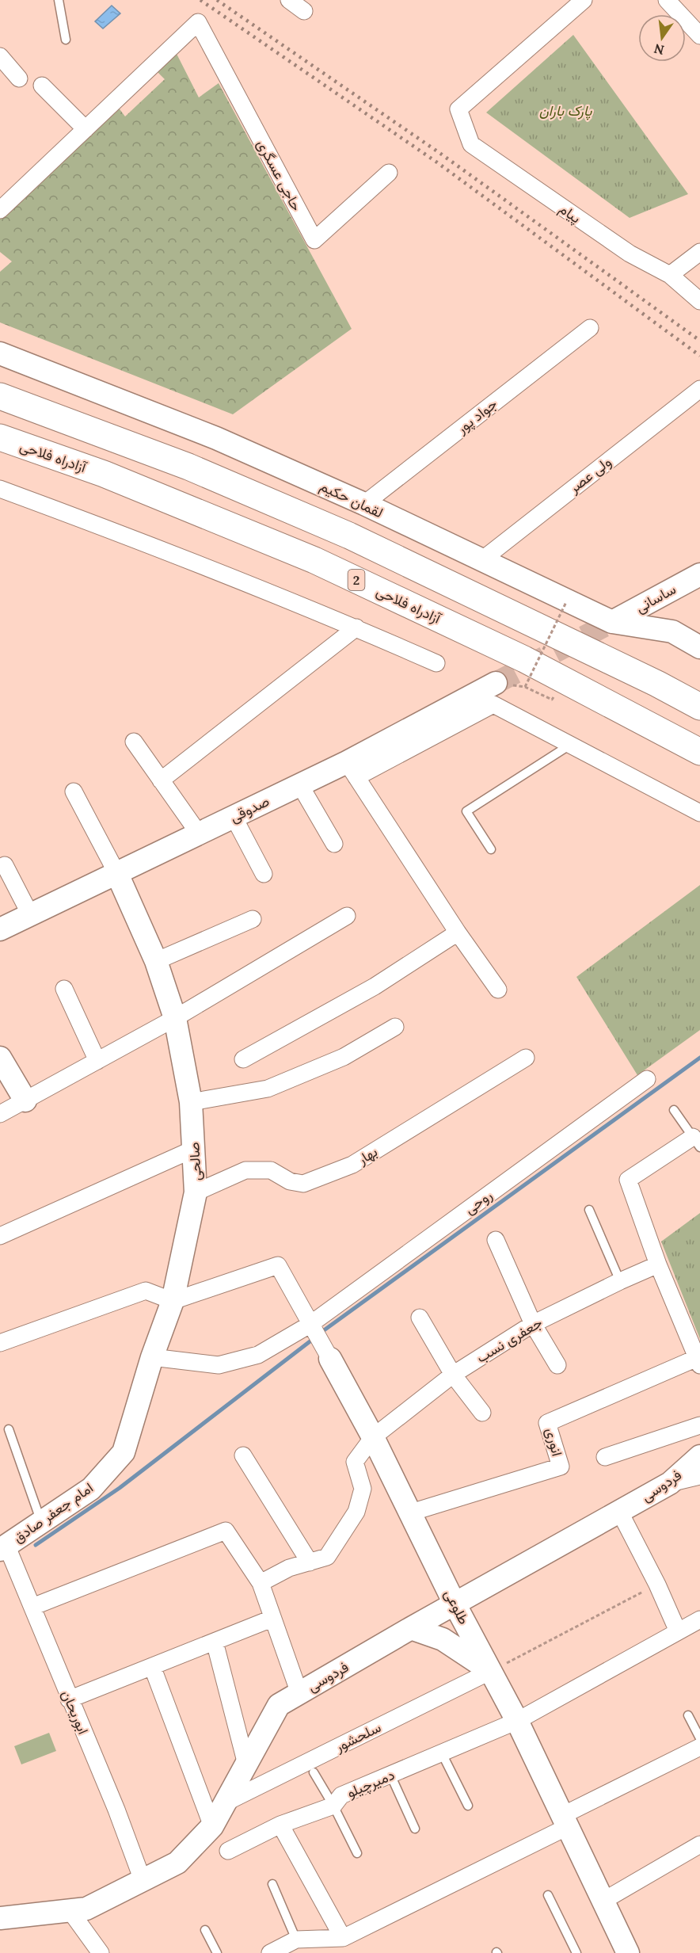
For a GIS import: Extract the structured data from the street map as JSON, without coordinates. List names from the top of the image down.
{
  "streets": {
    "highway": ["آزادراه فلاحی", "2"],
    "street": [
      "حاجی عسگری",
      "پیام",
      "جواد پور",
      "ولی عصر",
      "لقمان حکیم",
      "ساسانی",
      "صدوقی",
      "بهار",
      "صالحی",
      "روحی",
      "جعفری نسب",
      "انوری",
      "فردوسی",
      "امام جعفر صادق",
      "طلوعی",
      "ابوریحان",
      "سلحشور",
      "دمیرچیلو"
    ]
  },
  "crossings": [
    ["جواد پور", "لقمان حکیم"],
    ["ولی عصر", "لقمان حکیم"],
    ["لقمان حکیم", "ساسانی"],
    ["صدوقی", "صالحی"],
    ["بهار", "صالحی"],
    ["صالحی", "روحی"],
    ["صالحی", "امام جعفر صادق"],
    ["صالحی", "طلوعی"],
    ["روحی", "طلوعی"],
    ["جعفری نسب", "طلوعی"],
    ["انوری", "طلوعی"],
    ["فردوسی", "طلوعی"],
    ["فردوسی", "ابوریحان"],
    ["فردوسی", "سلحشور"],
    ["امام جعفر صادق", "ابوریحان"],
    ["طلوعی", "سلحشور"],
    ["طلوعی", "دمیرچیلو"]
  ],
  "parks": ["پارک باران"],
  "north": "bottom"
}
